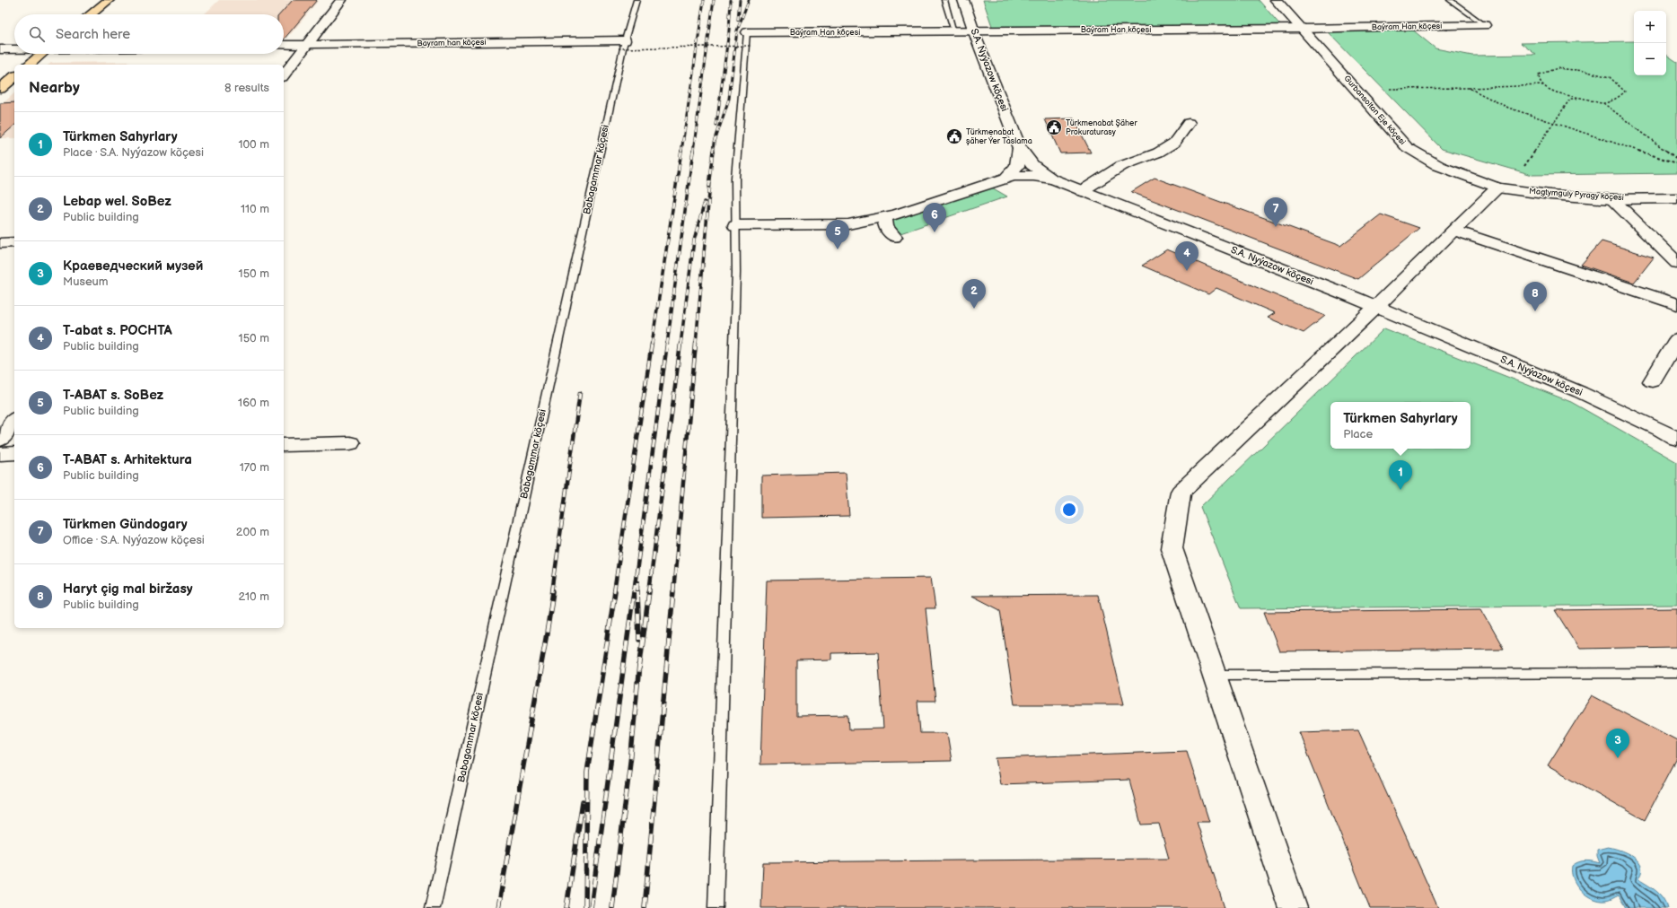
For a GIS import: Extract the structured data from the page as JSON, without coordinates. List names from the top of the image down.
{
  "streets": {
    "street": [
      "Baýram Han köçesi",
      "Bayram han köçesi",
      "S.A. Nyýazow köçesi",
      "Gurbansoltan Eje köçesi",
      "Magtymguly Pyragy köçesi"
    ],
    "lane": ["Babagammar köçesi"]
  },
  "crossings": [
    ["Baýram Han köçesi", "S.A. Nyýazow köçesi"],
    ["Baýram Han köçesi", "Gurbansoltan Eje köçesi"],
    ["Bayram han köçesi", "Babagammar köçesi"],
    ["Gurbansoltan Eje köçesi", "Magtymguly Pyragy köçesi"]
  ],
  "places": {
    "public building": ["Türkmenabat Şäher Prokuraturasy", "Türkmenabat şäher Ýer Taslama"]
  },
  "page": {
    "map_buttons": ["+", "−"],
    "search": "Search here",
    "heading": ["Nearby", "8 results"],
    "list": [
      {
        "mark": "1",
        "name": "Türkmen Sahyrlary",
        "note": "Place · S.A. Nyýazow köçesi",
        "value": "100 m"
      },
      {
        "mark": "2",
        "name": "Lebap wel. SoBez",
        "note": "Public building",
        "value": "110 m"
      },
      {
        "mark": "3",
        "name": "Краеведческий музей",
        "note": "Museum",
        "value": "150 m"
      },
      {
        "mark": "4",
        "name": "T-abat s. POCHTA",
        "note": "Public building",
        "value": "150 m"
      },
      {
        "mark": "5",
        "name": "T-ABAT s. SoBez",
        "note": "Public building",
        "value": "160 m"
      },
      {
        "mark": "6",
        "name": "T-ABAT s. Arhitektura",
        "note": "Public building",
        "value": "170 m"
      },
      {
        "mark": "7",
        "name": "Türkmen Gündogary",
        "note": "Office · S.A. Nyýazow köçesi",
        "value": "200 m"
      },
      {
        "mark": "8",
        "name": "Haryt çig mal biržasy",
        "note": "Public building",
        "value": "210 m"
      }
    ],
    "pins": [
      "7",
      "6",
      "5",
      "4",
      "2",
      "8",
      "1",
      "3"
    ],
    "popup": ["Türkmen Sahyrlary", "Place"]
  }
}
